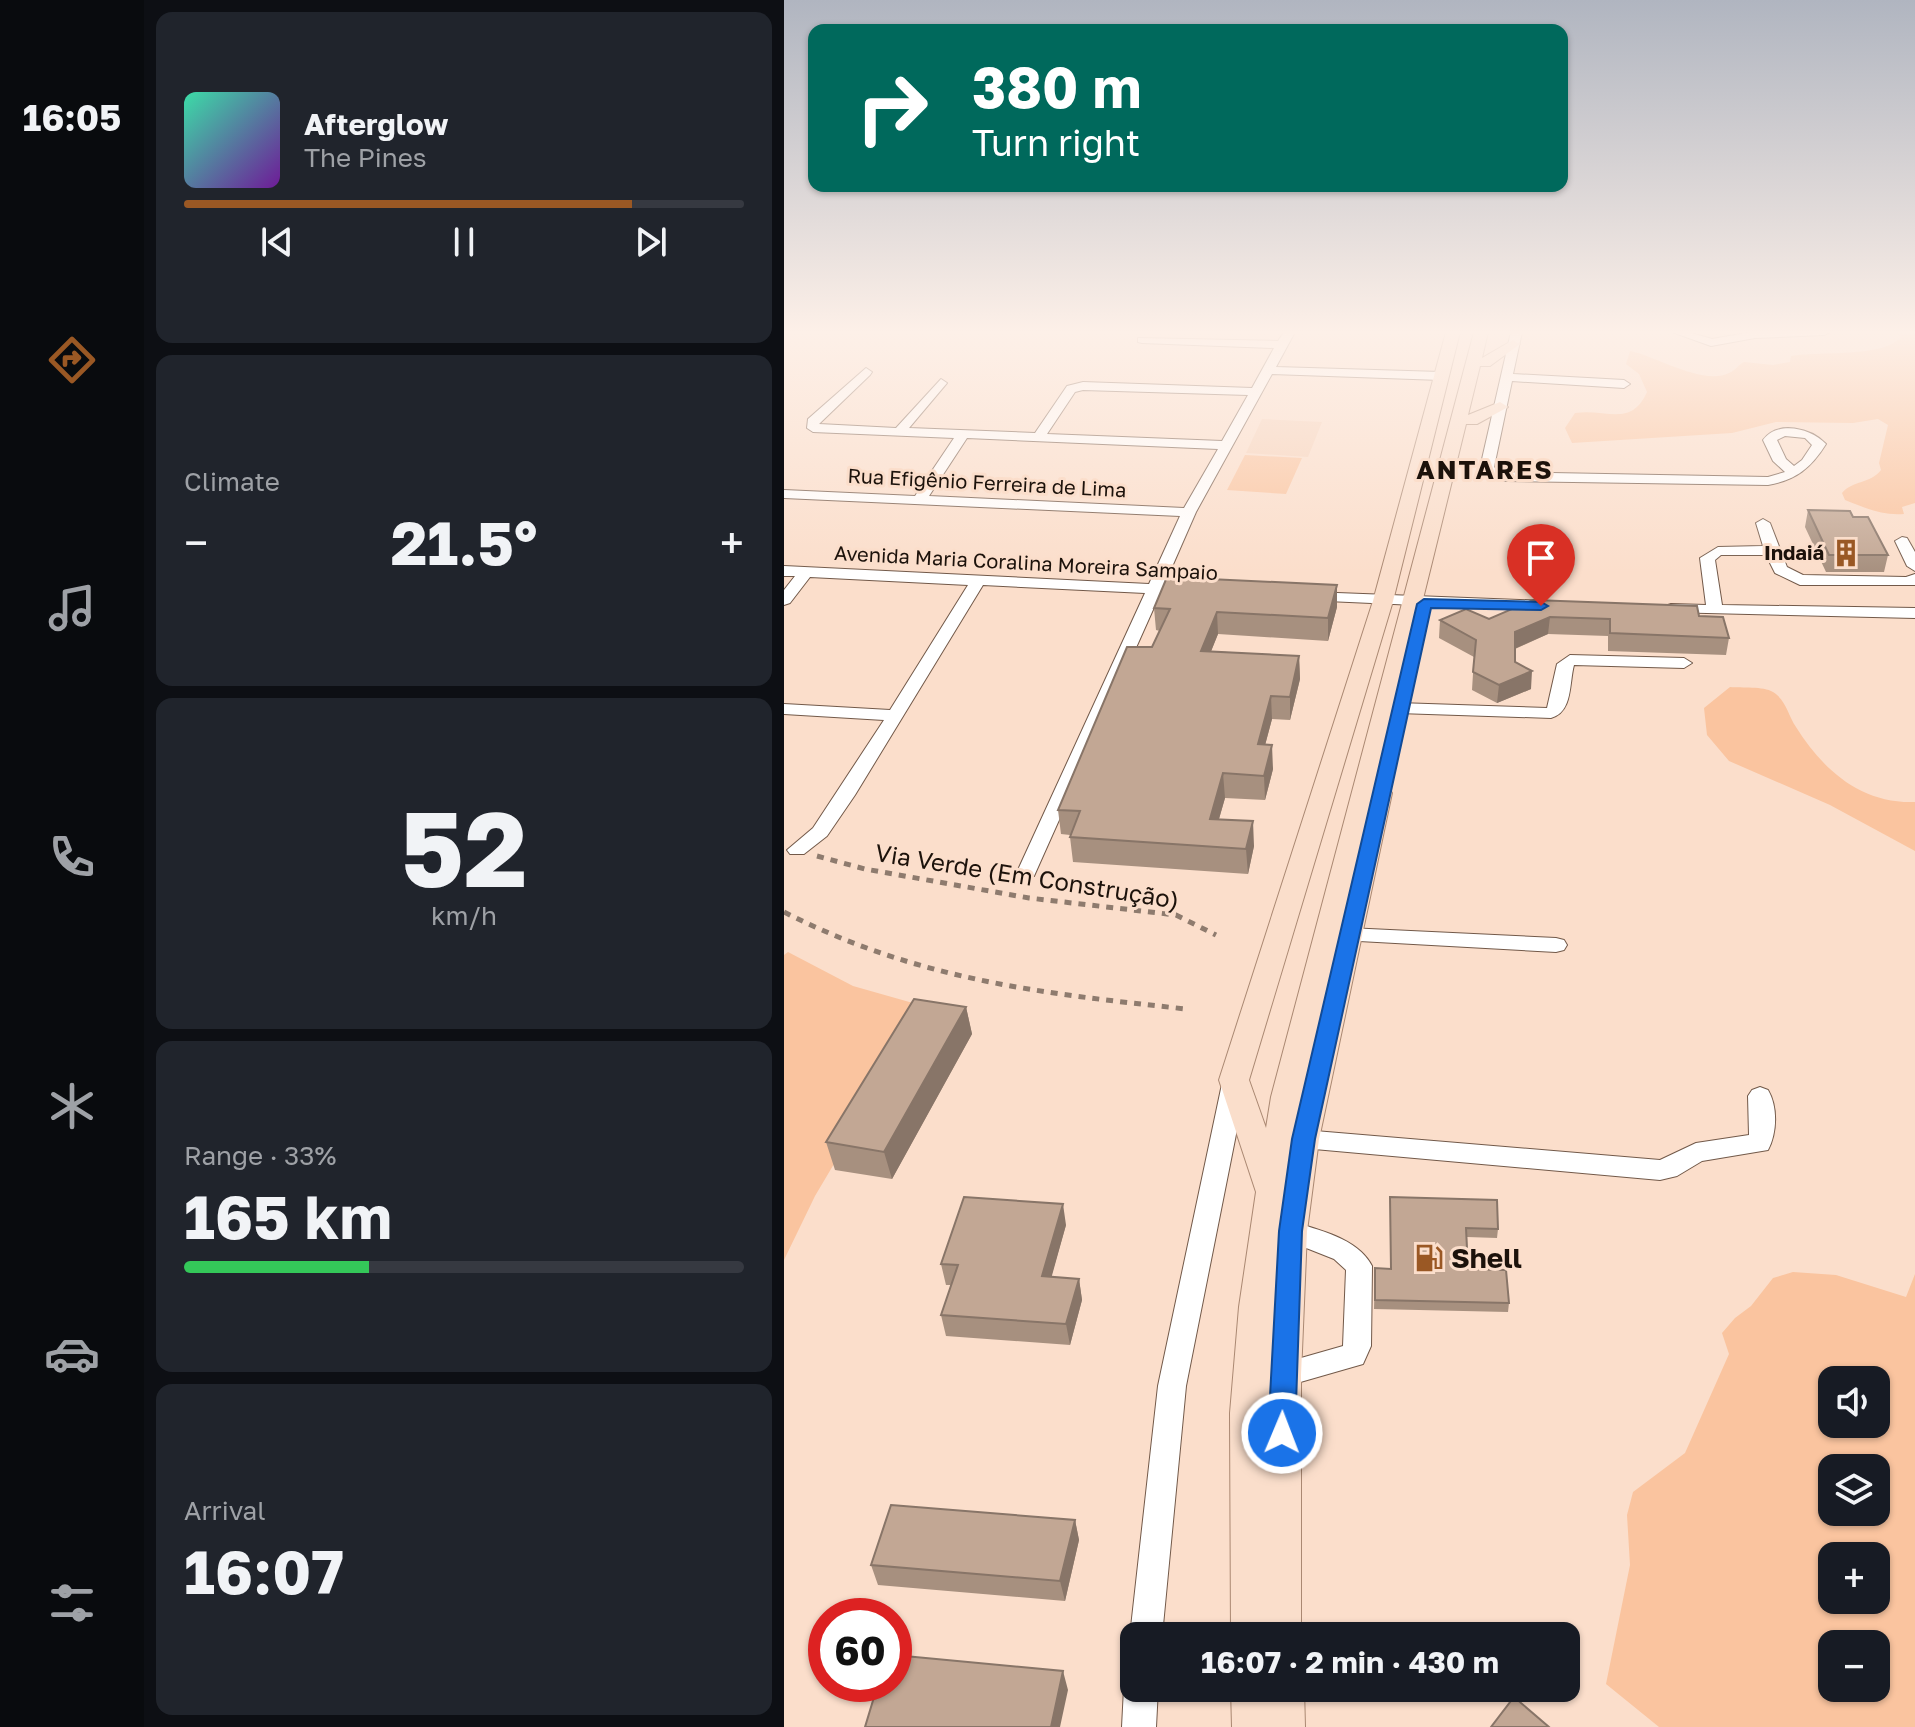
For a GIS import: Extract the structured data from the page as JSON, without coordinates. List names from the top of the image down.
{
  "streets": {
    "street": ["Rua Efigênio Ferreira de Lima", "Avenida Maria Coralina Moreira Sampaio"],
    "path": ["Via Verde (Em Construção)"]
  },
  "districts": ["ANTARES"],
  "places": {
    "building": ["Indaiá"],
    "fuel station": ["Shell"]
  },
  "page": {
    "tabs": "16:05",
    "turn": ["380 m", "Turn right"],
    "song": ["Afterglow", "The Pines"],
    "tile": [
      "Climate",
      ["52", "km/h"],
      ["Range · 33%", "165 km"],
      ["Arrival", "16:07"]
    ],
    "heat": ["−", "21.5°", "+"],
    "map_buttons": ["+", "−"],
    "limit": "60",
    "trip": "16:07 · 2 min · 430 m"
  }
}
